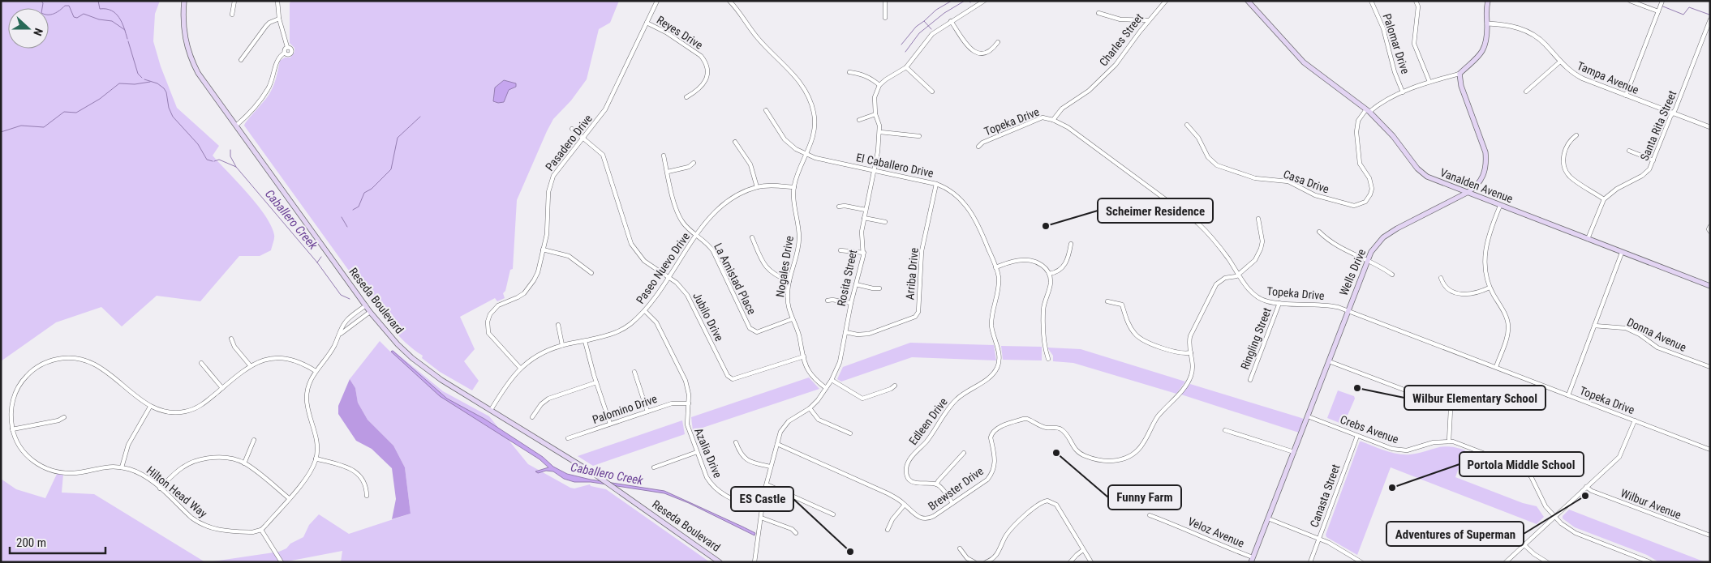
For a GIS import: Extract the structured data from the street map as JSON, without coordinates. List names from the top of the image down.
{
  "streets": {
    "main road": ["Vanalden Avenue", "Wells Drive", "Reseda Boulevard"],
    "street": [
      "Reyes Drive",
      "Charles Street",
      "Palomar Drive",
      "Tampa Avenue",
      "Topeka Drive",
      "Santa Rita Street",
      "Pasadero Drive",
      "El Caballero Drive",
      "Casa Drive",
      "Nogales Drive",
      "Paseo Nuevo Drive",
      "Arriba Drive",
      "Rosita Street",
      "La Amistad Place",
      "Jubilo Drive",
      "Donna Avenue",
      "Ringling Street",
      "Palomino Drive",
      "Edleen Drive",
      "Crebs Avenue",
      "Azalia Drive",
      "Brewster Drive",
      "Hilton Head Way",
      "Canasta Street",
      "Wilbur Avenue",
      "Veloz Avenue"
    ]
  },
  "crossings": [
    ["Reyes Drive", "Pasadero Drive"],
    ["Charles Street", "Topeka Drive"],
    ["Palomar Drive", "Casa Drive"],
    ["Tampa Avenue", "Santa Rita Street"],
    ["Topeka Drive", "Wells Drive"],
    ["Topeka Drive", "Ringling Street"],
    ["Topeka Drive", "Brewster Drive"],
    ["Pasadero Drive", "Paseo Nuevo Drive"],
    ["Pasadero Drive", "Jubilo Drive"],
    ["El Caballero Drive", "Nogales Drive"],
    ["El Caballero Drive", "Arriba Drive"],
    ["El Caballero Drive", "Rosita Street"],
    ["El Caballero Drive", "Edleen Drive"],
    ["Casa Drive", "Vanalden Avenue"],
    ["Casa Drive", "Wells Drive"],
    ["Vanalden Avenue", "Wells Drive"],
    ["Nogales Drive", "Paseo Nuevo Drive"],
    ["Nogales Drive", "Rosita Street"],
    ["Nogales Drive", "La Amistad Place"],
    ["Nogales Drive", "Jubilo Drive"],
    ["Paseo Nuevo Drive", "La Amistad Place"],
    ["Paseo Nuevo Drive", "Reseda Boulevard"],
    ["Paseo Nuevo Drive", "Jubilo Drive"],
    ["Paseo Nuevo Drive", "Azalia Drive"],
    ["Wells Drive", "Crebs Avenue"],
    ["Wells Drive", "Veloz Avenue"],
    ["Arriba Drive", "Rosita Street"],
    ["Rosita Street", "Azalia Drive"],
    ["Rosita Street", "Brewster Drive"],
    ["Palomino Drive", "Azalia Drive"],
    ["Crebs Avenue", "Canasta Street"]
  ],
  "water": ["Caballero Creek"],
  "places": [
    "Scheimer Residence",
    "Wilbur Elementary School",
    "Funny Farm",
    "Portola Middle School",
    "Adventures of Superman",
    "ES Castle"
  ],
  "scale_bar": "200 m",
  "north": "right"
}
